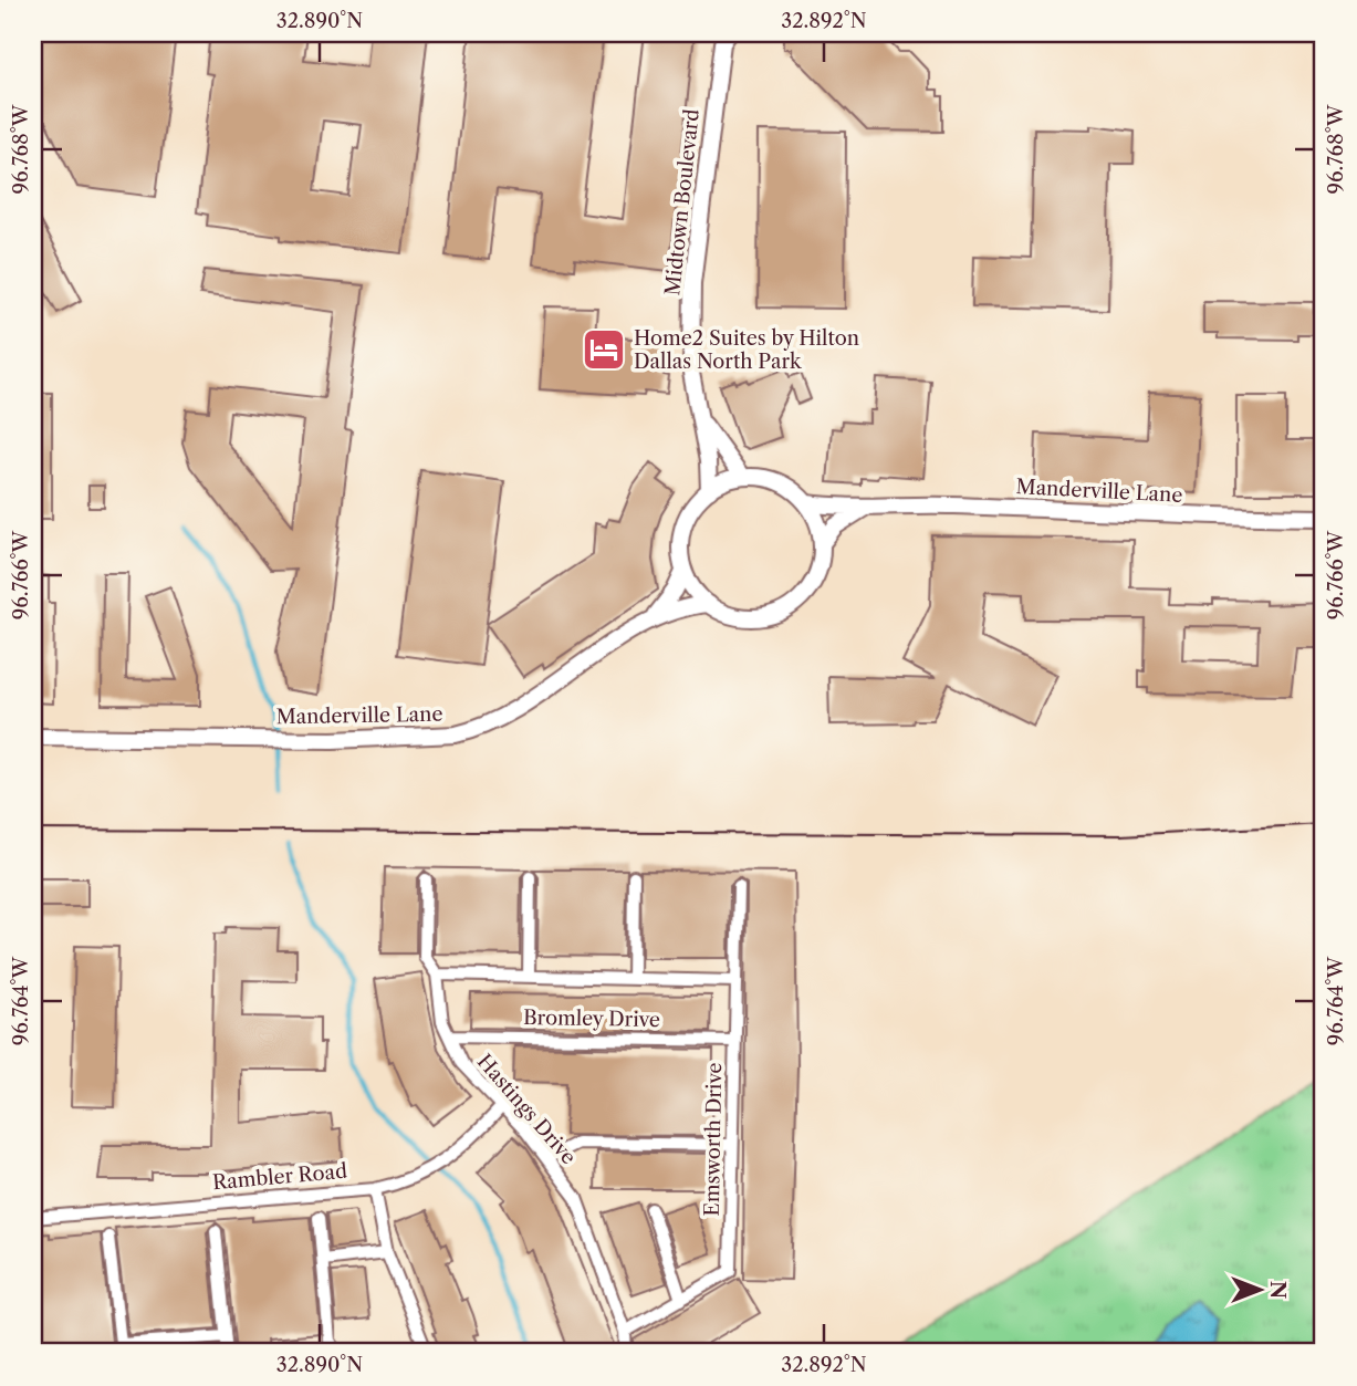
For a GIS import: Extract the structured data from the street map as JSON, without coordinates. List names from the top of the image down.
{
  "streets": {
    "street": [
      "Midtown Boulevard",
      "Manderville Lane",
      "Bromley Drive",
      "Hastings Drive",
      "Emsworth Drive",
      "Rambler Road"
    ]
  },
  "crossings": [
    ["Midtown Boulevard", "Manderville Lane"],
    ["Bromley Drive", "Hastings Drive"],
    ["Bromley Drive", "Emsworth Drive"],
    ["Hastings Drive", "Emsworth Drive"],
    ["Hastings Drive", "Rambler Road"]
  ],
  "places": {
    "hotel": ["Home2 Suites by Hilton Dallas North Park"]
  },
  "north": "right",
  "coordinates": [
    "32.890°N",
    "32.892°N",
    "96.768°W",
    "96.766°W",
    "96.764°W"
  ]
}
